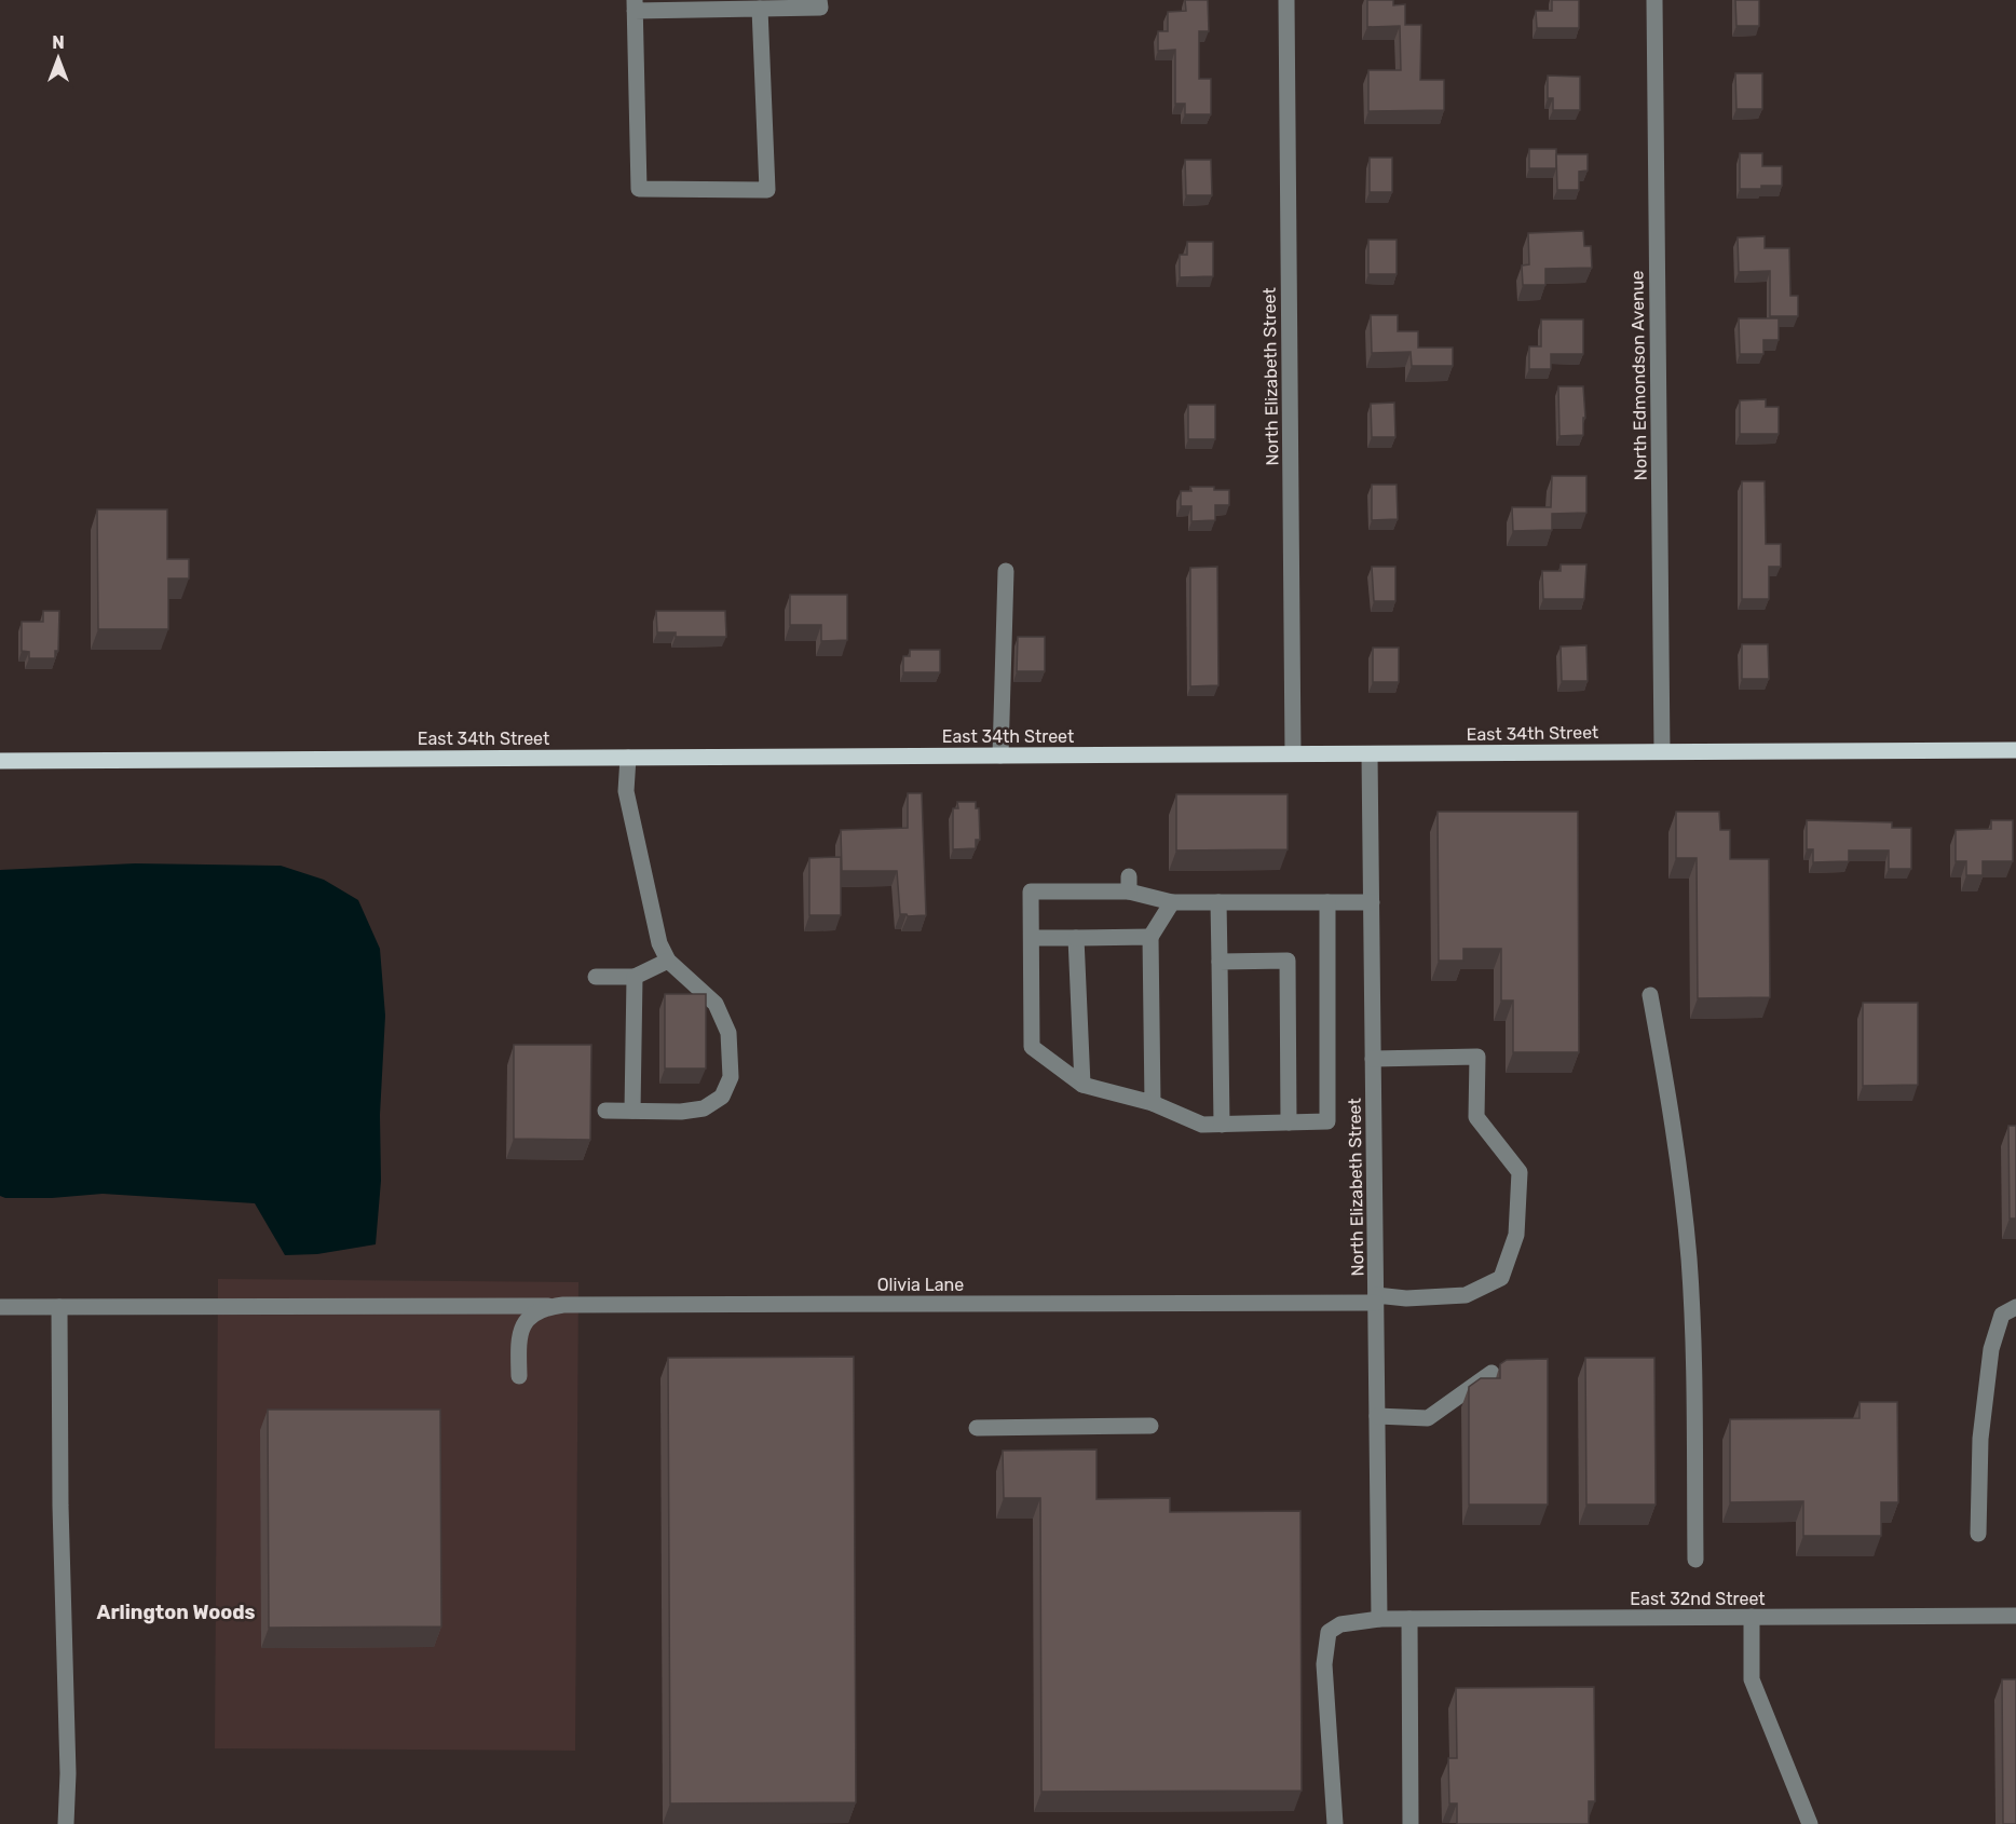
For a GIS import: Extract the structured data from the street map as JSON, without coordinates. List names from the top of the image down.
{
  "streets": {
    "main road": ["East 34th Street"],
    "street": [
      "North Edmondson Avenue",
      "North Elizabeth Street",
      "Olivia Lane",
      "East 32nd Street"
    ]
  },
  "crossings": [
    ["North Edmondson Avenue", "East 34th Street"],
    ["North Elizabeth Street", "East 34th Street"],
    ["North Elizabeth Street", "Olivia Lane"],
    ["North Elizabeth Street", "East 32nd Street"]
  ],
  "districts": ["Arlington Woods"],
  "north": "top"
}
